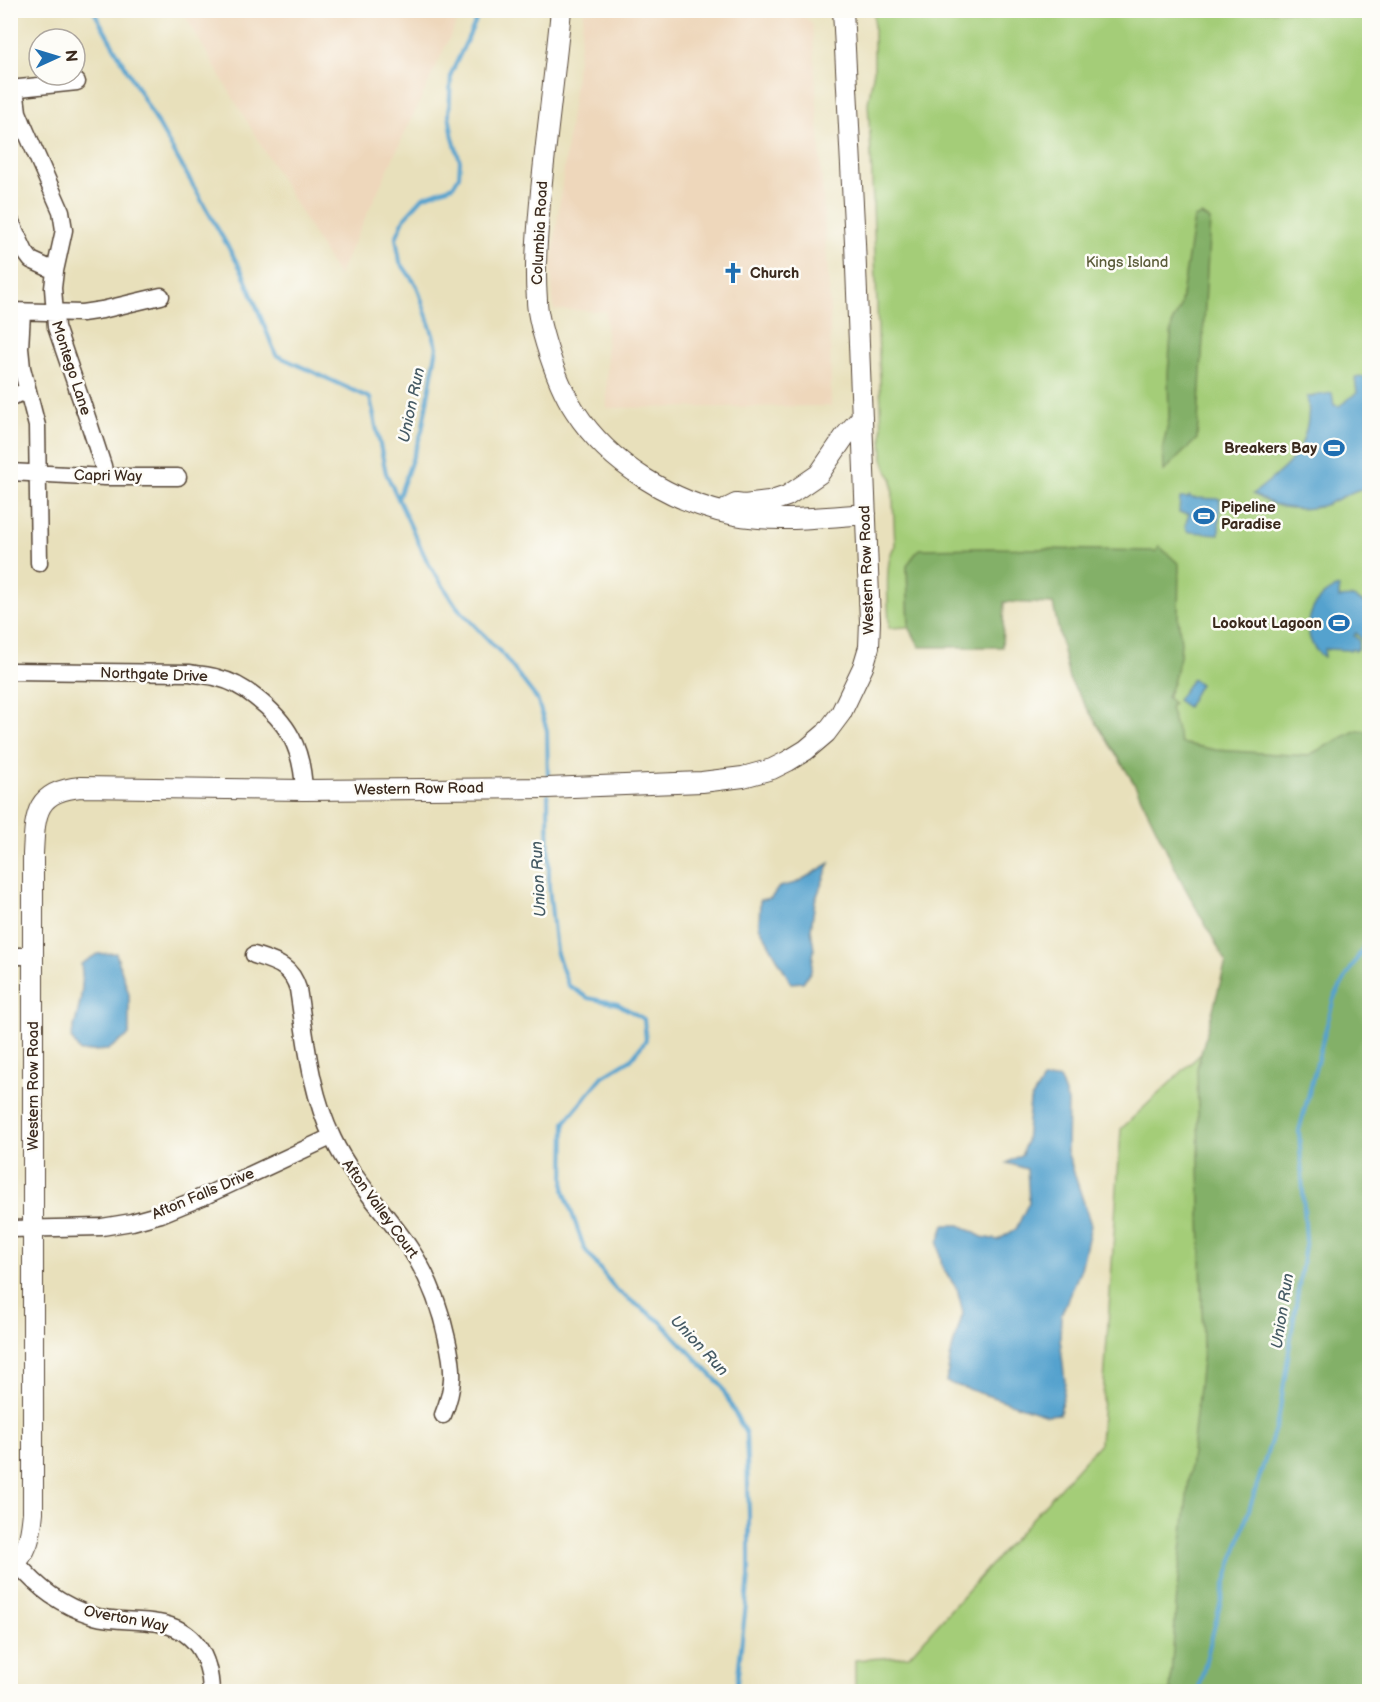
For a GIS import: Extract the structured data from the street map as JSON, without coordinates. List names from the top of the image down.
{
  "streets": {
    "street": [
      "Columbia Road",
      "Montego Lane",
      "Capri Way",
      "Western Row Road",
      "Northgate Drive",
      "Afton Falls Drive",
      "Afton Valley Court",
      "Overton Way"
    ]
  },
  "crossings": [
    ["Columbia Road", "Western Row Road"],
    ["Montego Lane", "Capri Way"],
    ["Western Row Road", "Northgate Drive"],
    ["Western Row Road", "Afton Falls Drive"],
    ["Western Row Road", "Overton Way"],
    ["Afton Falls Drive", "Afton Valley Court"]
  ],
  "water": ["Union Run"],
  "parks": ["Kings Island"],
  "places": {
    "church": ["Church"],
    "sports": ["Breakers Bay", "Pipeline Paradise", "Lookout Lagoon"]
  },
  "north": "right"
}
